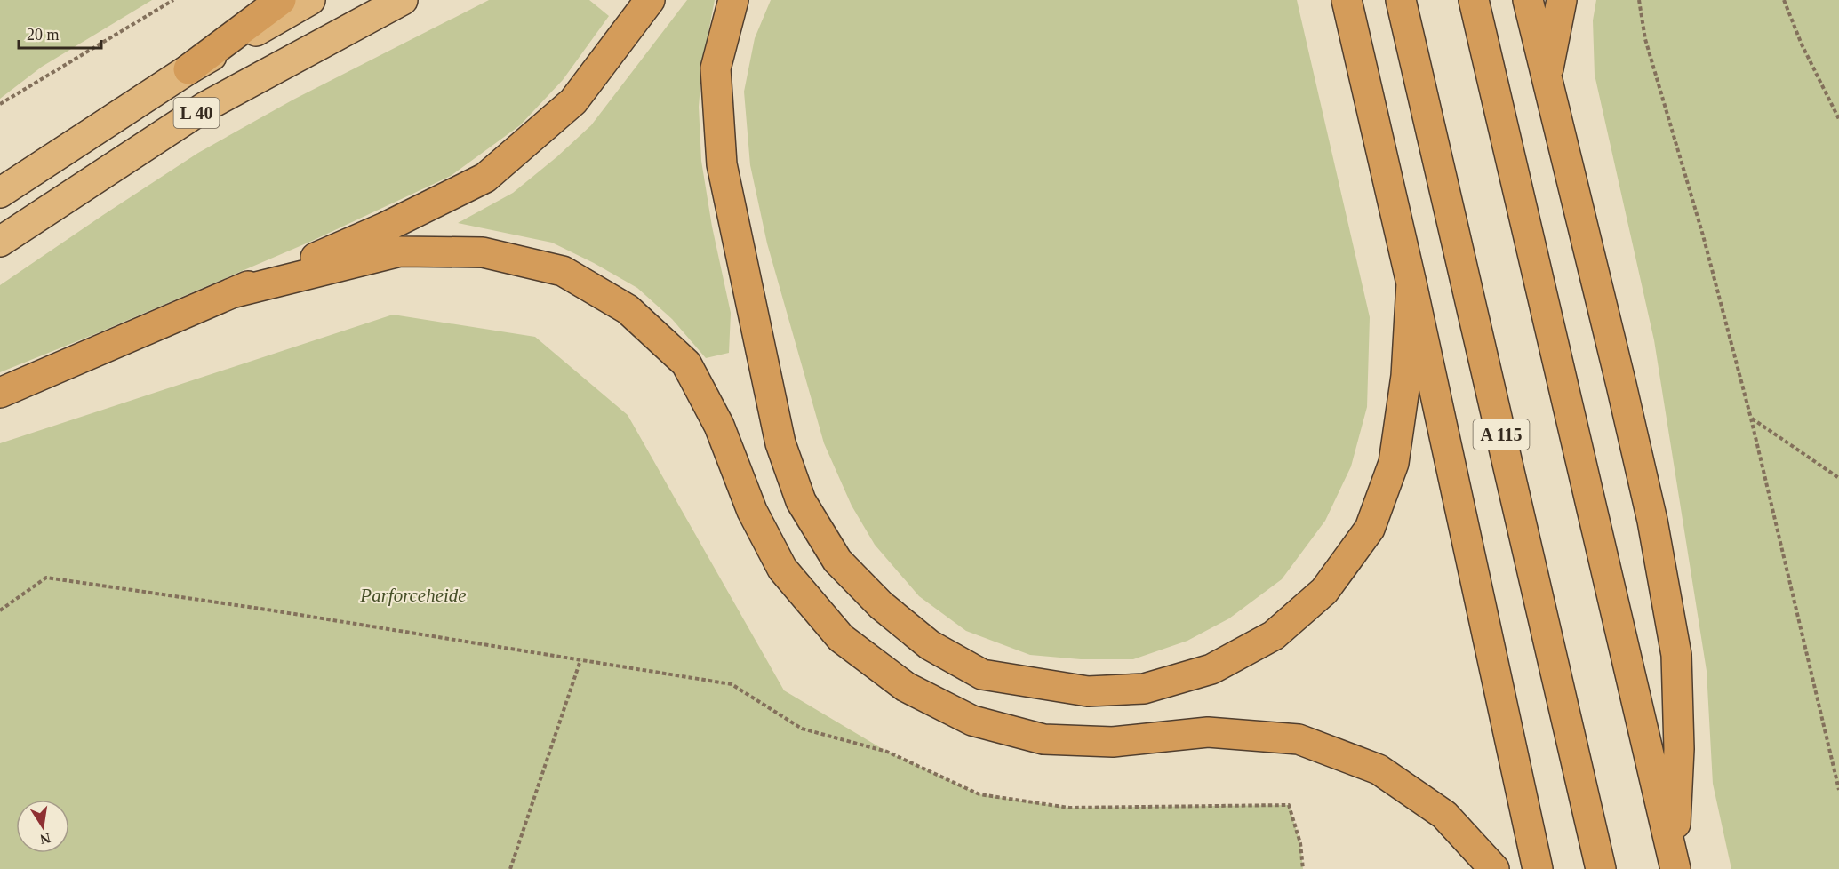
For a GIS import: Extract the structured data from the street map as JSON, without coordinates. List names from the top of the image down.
{
  "streets": {
    "highway": ["L 40", "A 115"]
  },
  "parks": ["Parforceheide"],
  "scale_bar": "20 m",
  "north": "bottom"
}
